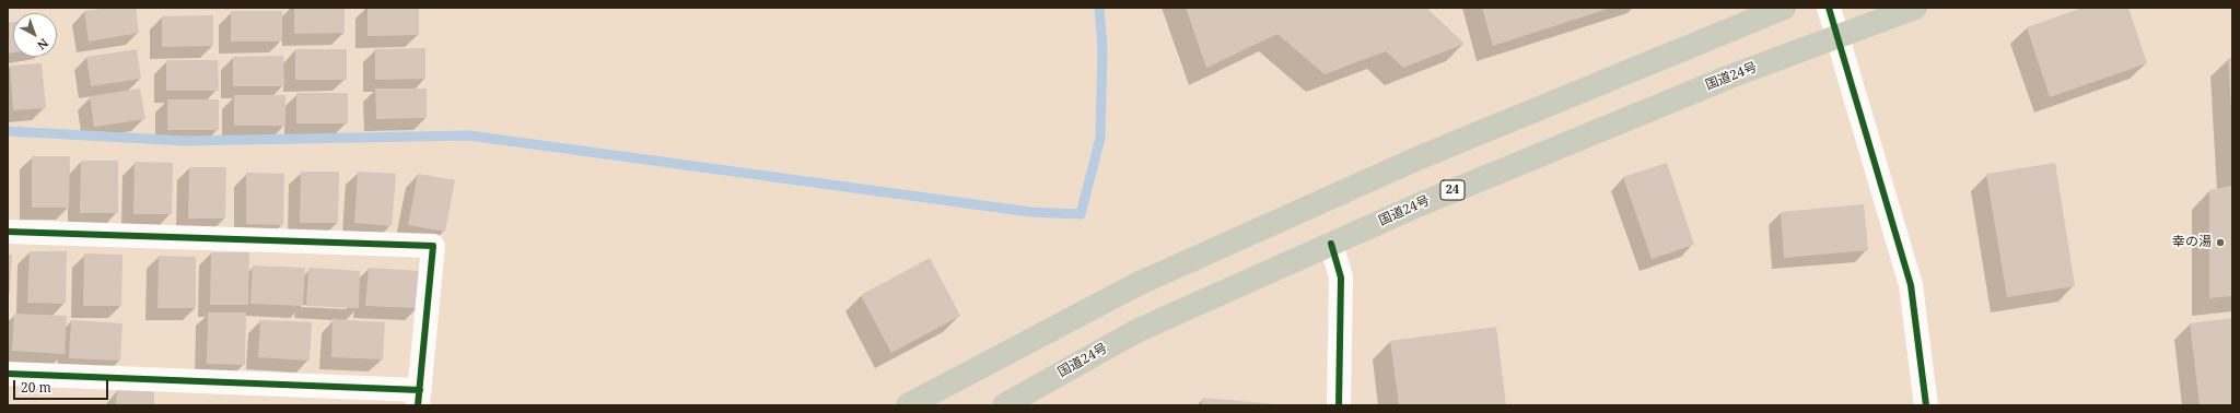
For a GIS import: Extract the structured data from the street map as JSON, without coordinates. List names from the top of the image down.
{
  "streets": {
    "highway": ["国道24号", "24"]
  },
  "places": ["幸の湯"],
  "scale_bar": "20 m",
  "north": "bottom right"
}
